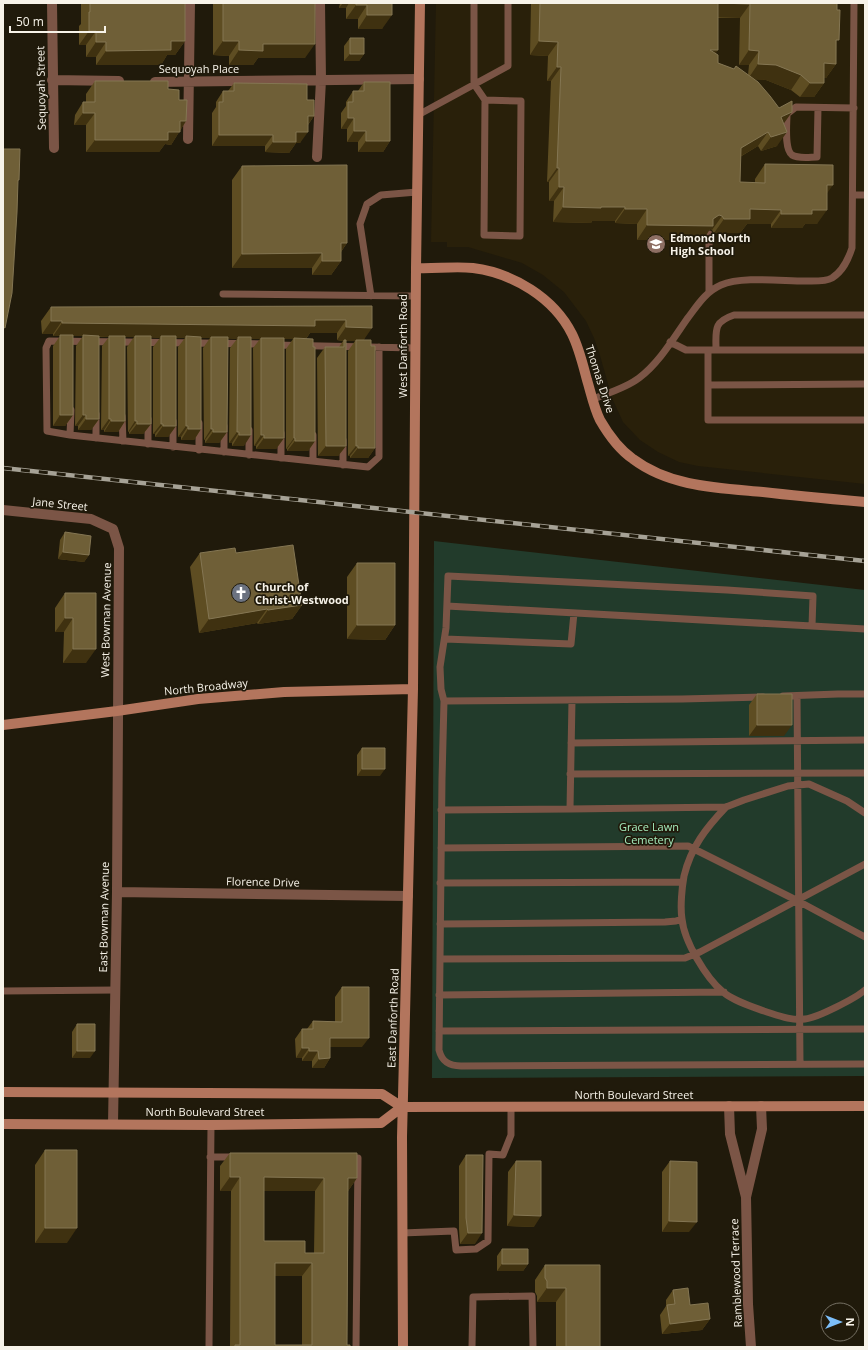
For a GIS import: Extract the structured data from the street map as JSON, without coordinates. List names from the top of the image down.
{
  "streets": {
    "main road": [
      "West Danforth Road",
      "Thomas Drive",
      "North Broadway",
      "East Danforth Road",
      "North Boulevard Street"
    ],
    "street": [
      "Sequoyah Place",
      "Sequoyah Street",
      "Jane Street",
      "West Bowman Avenue",
      "Florence Drive",
      "East Bowman Avenue",
      "Ramblewood Terrace"
    ]
  },
  "crossings": [
    ["Sequoyah Place", "West Danforth Road"],
    ["West Danforth Road", "Thomas Drive"],
    ["West Danforth Road", "North Broadway"],
    ["West Danforth Road", "East Danforth Road"],
    ["Jane Street", "West Bowman Avenue"],
    ["West Bowman Avenue", "North Broadway"],
    ["West Bowman Avenue", "East Bowman Avenue"],
    ["North Broadway", "East Bowman Avenue"],
    ["North Broadway", "East Danforth Road"],
    ["Florence Drive", "East Bowman Avenue"],
    ["Florence Drive", "East Danforth Road"],
    ["East Bowman Avenue", "North Boulevard Street"],
    ["East Danforth Road", "North Boulevard Street"],
    ["North Boulevard Street", "Ramblewood Terrace"]
  ],
  "parks": ["Grace Lawn Cemetery"],
  "places": {
    "school or university": ["Edmond North High School"],
    "church": ["Church of Christ-Westwood"]
  },
  "scale_bar": "50 m",
  "north": "right"
}
